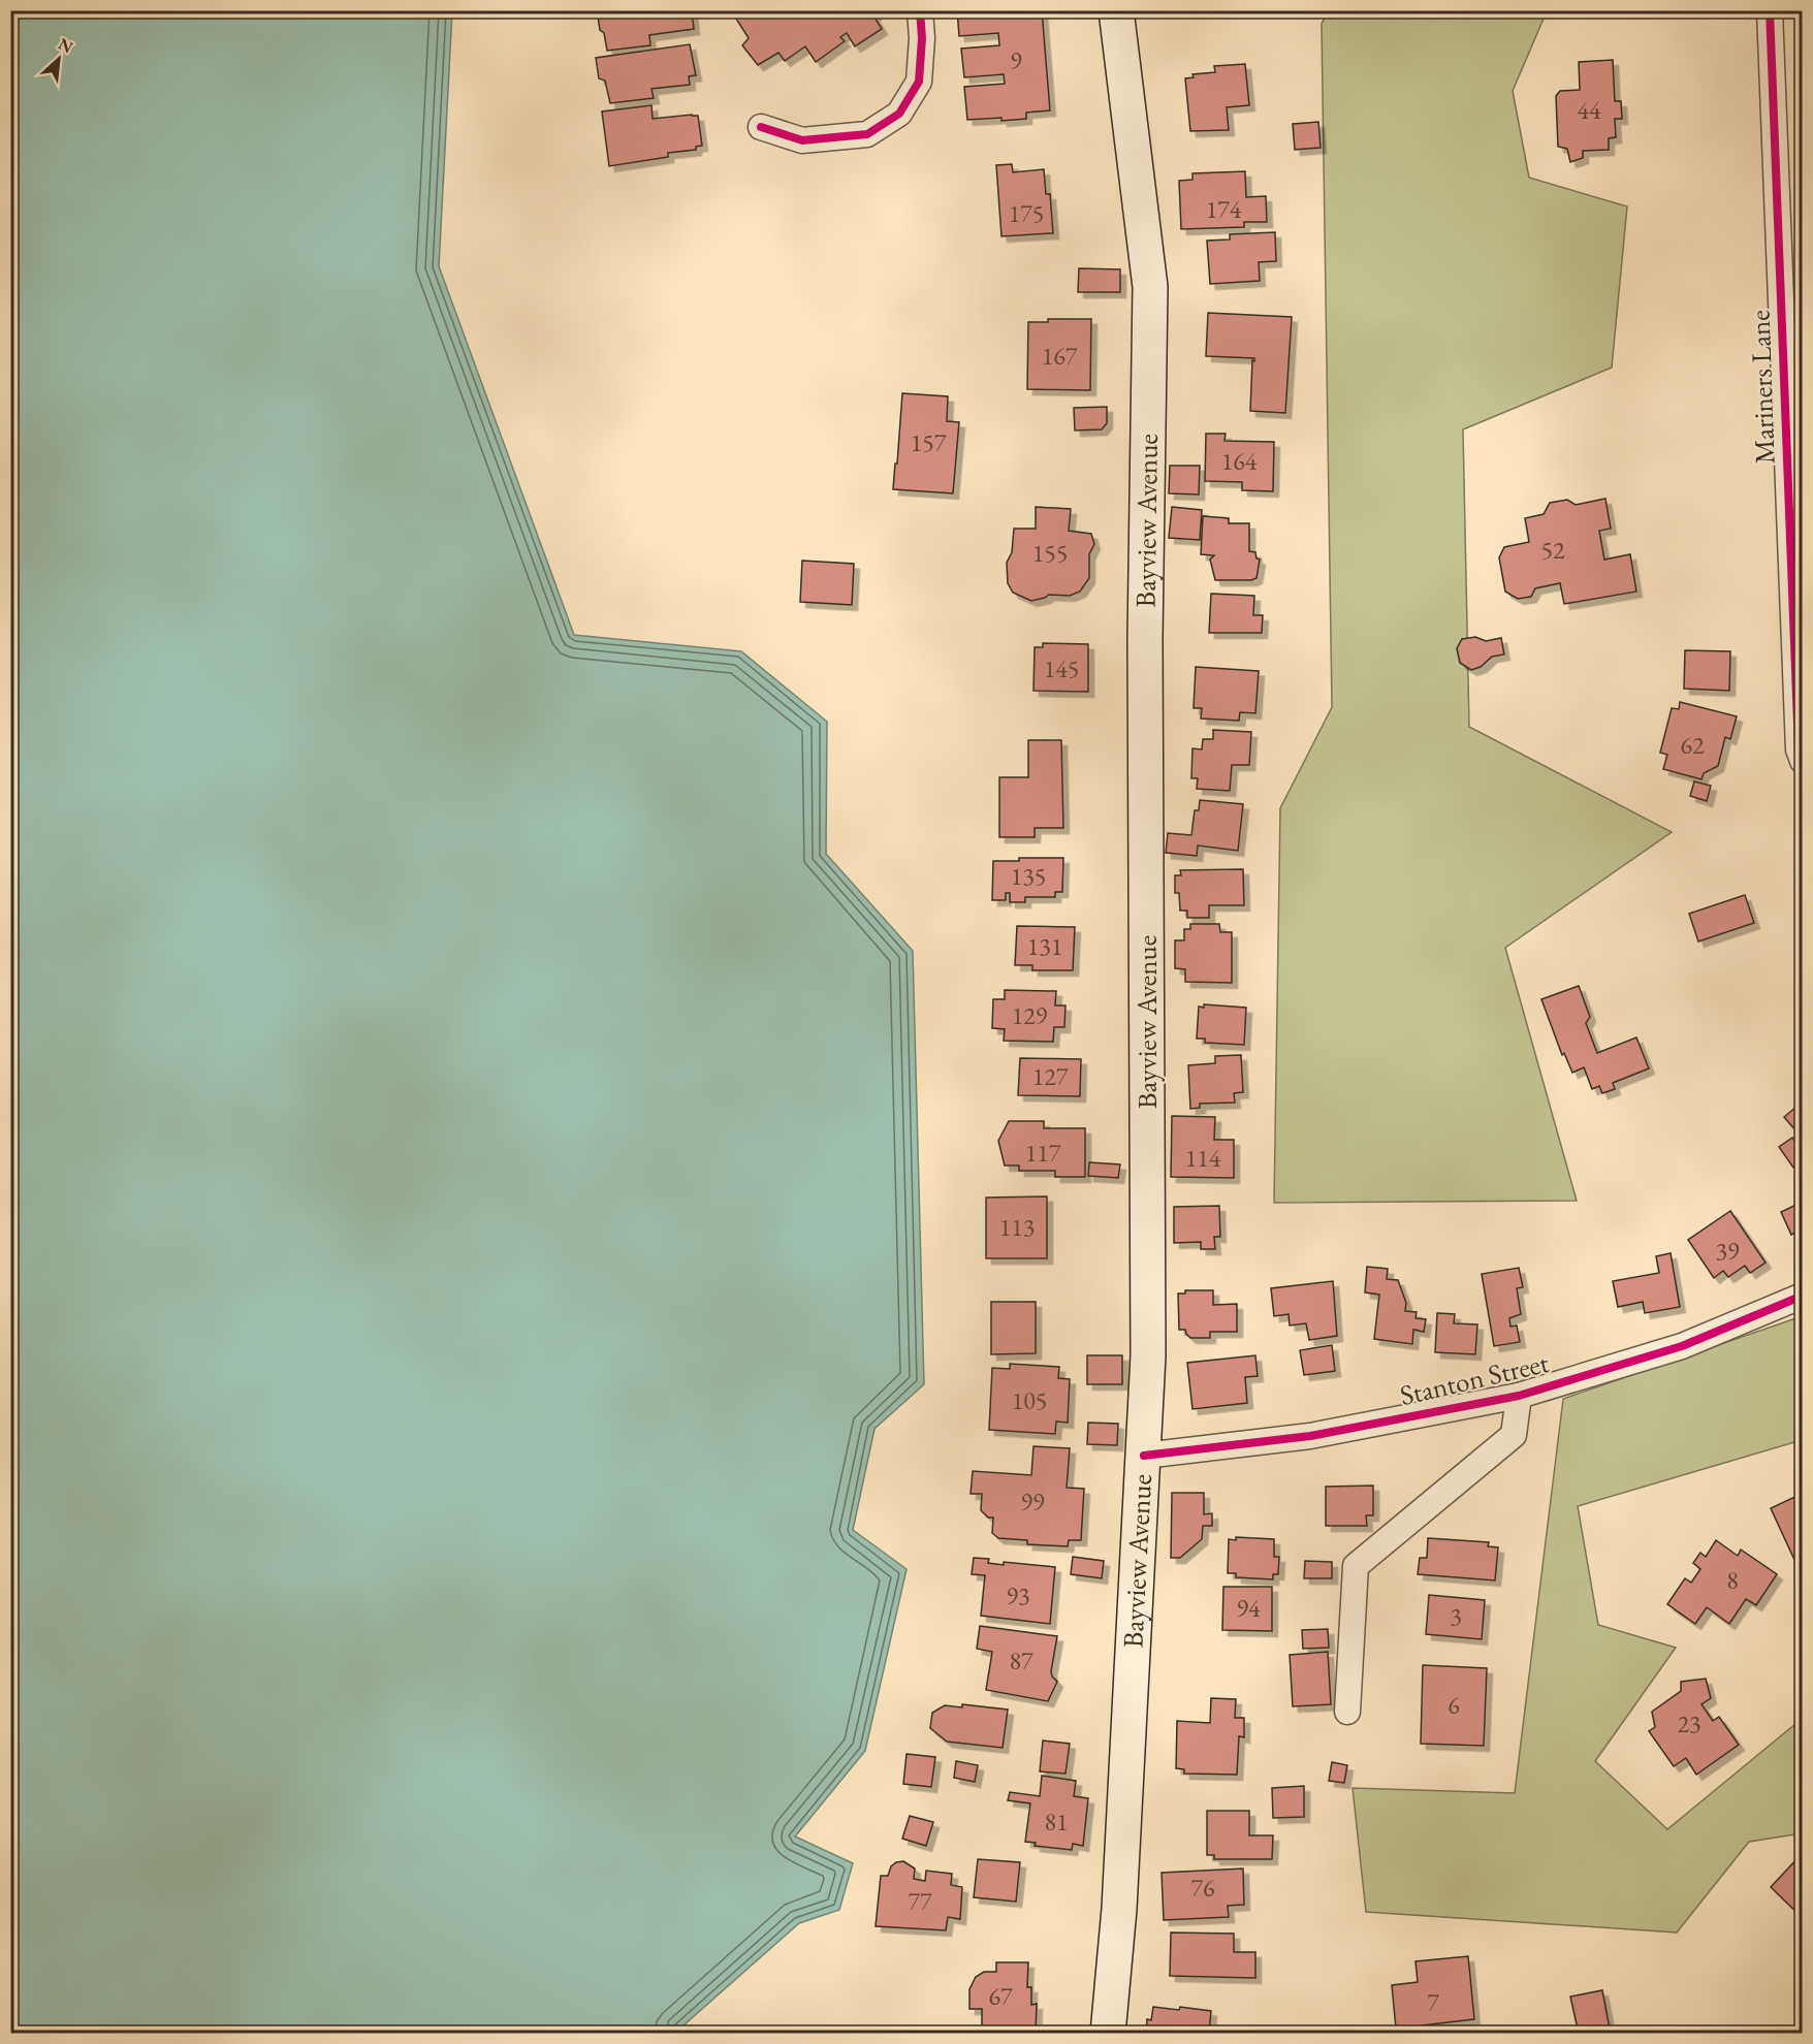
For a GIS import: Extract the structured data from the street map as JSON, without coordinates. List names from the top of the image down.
{
  "streets": {
    "main road": ["Bayview Avenue"],
    "street": ["Mariners Lane", "Stanton Street"]
  },
  "crossings": [
    ["Bayview Avenue", "Stanton Street"]
  ],
  "house_numbers": [
    "9",
    "44",
    "174",
    "175",
    "167",
    "157",
    "164",
    "52",
    "155",
    "145",
    "62",
    "135",
    "131",
    "129",
    "127",
    "117",
    "114",
    "113",
    "39",
    "105",
    "99",
    "8",
    "93",
    "94",
    "3",
    "87",
    "6",
    "23",
    "81",
    "76",
    "77",
    "67",
    "7"
  ],
  "north": "top right"
}
